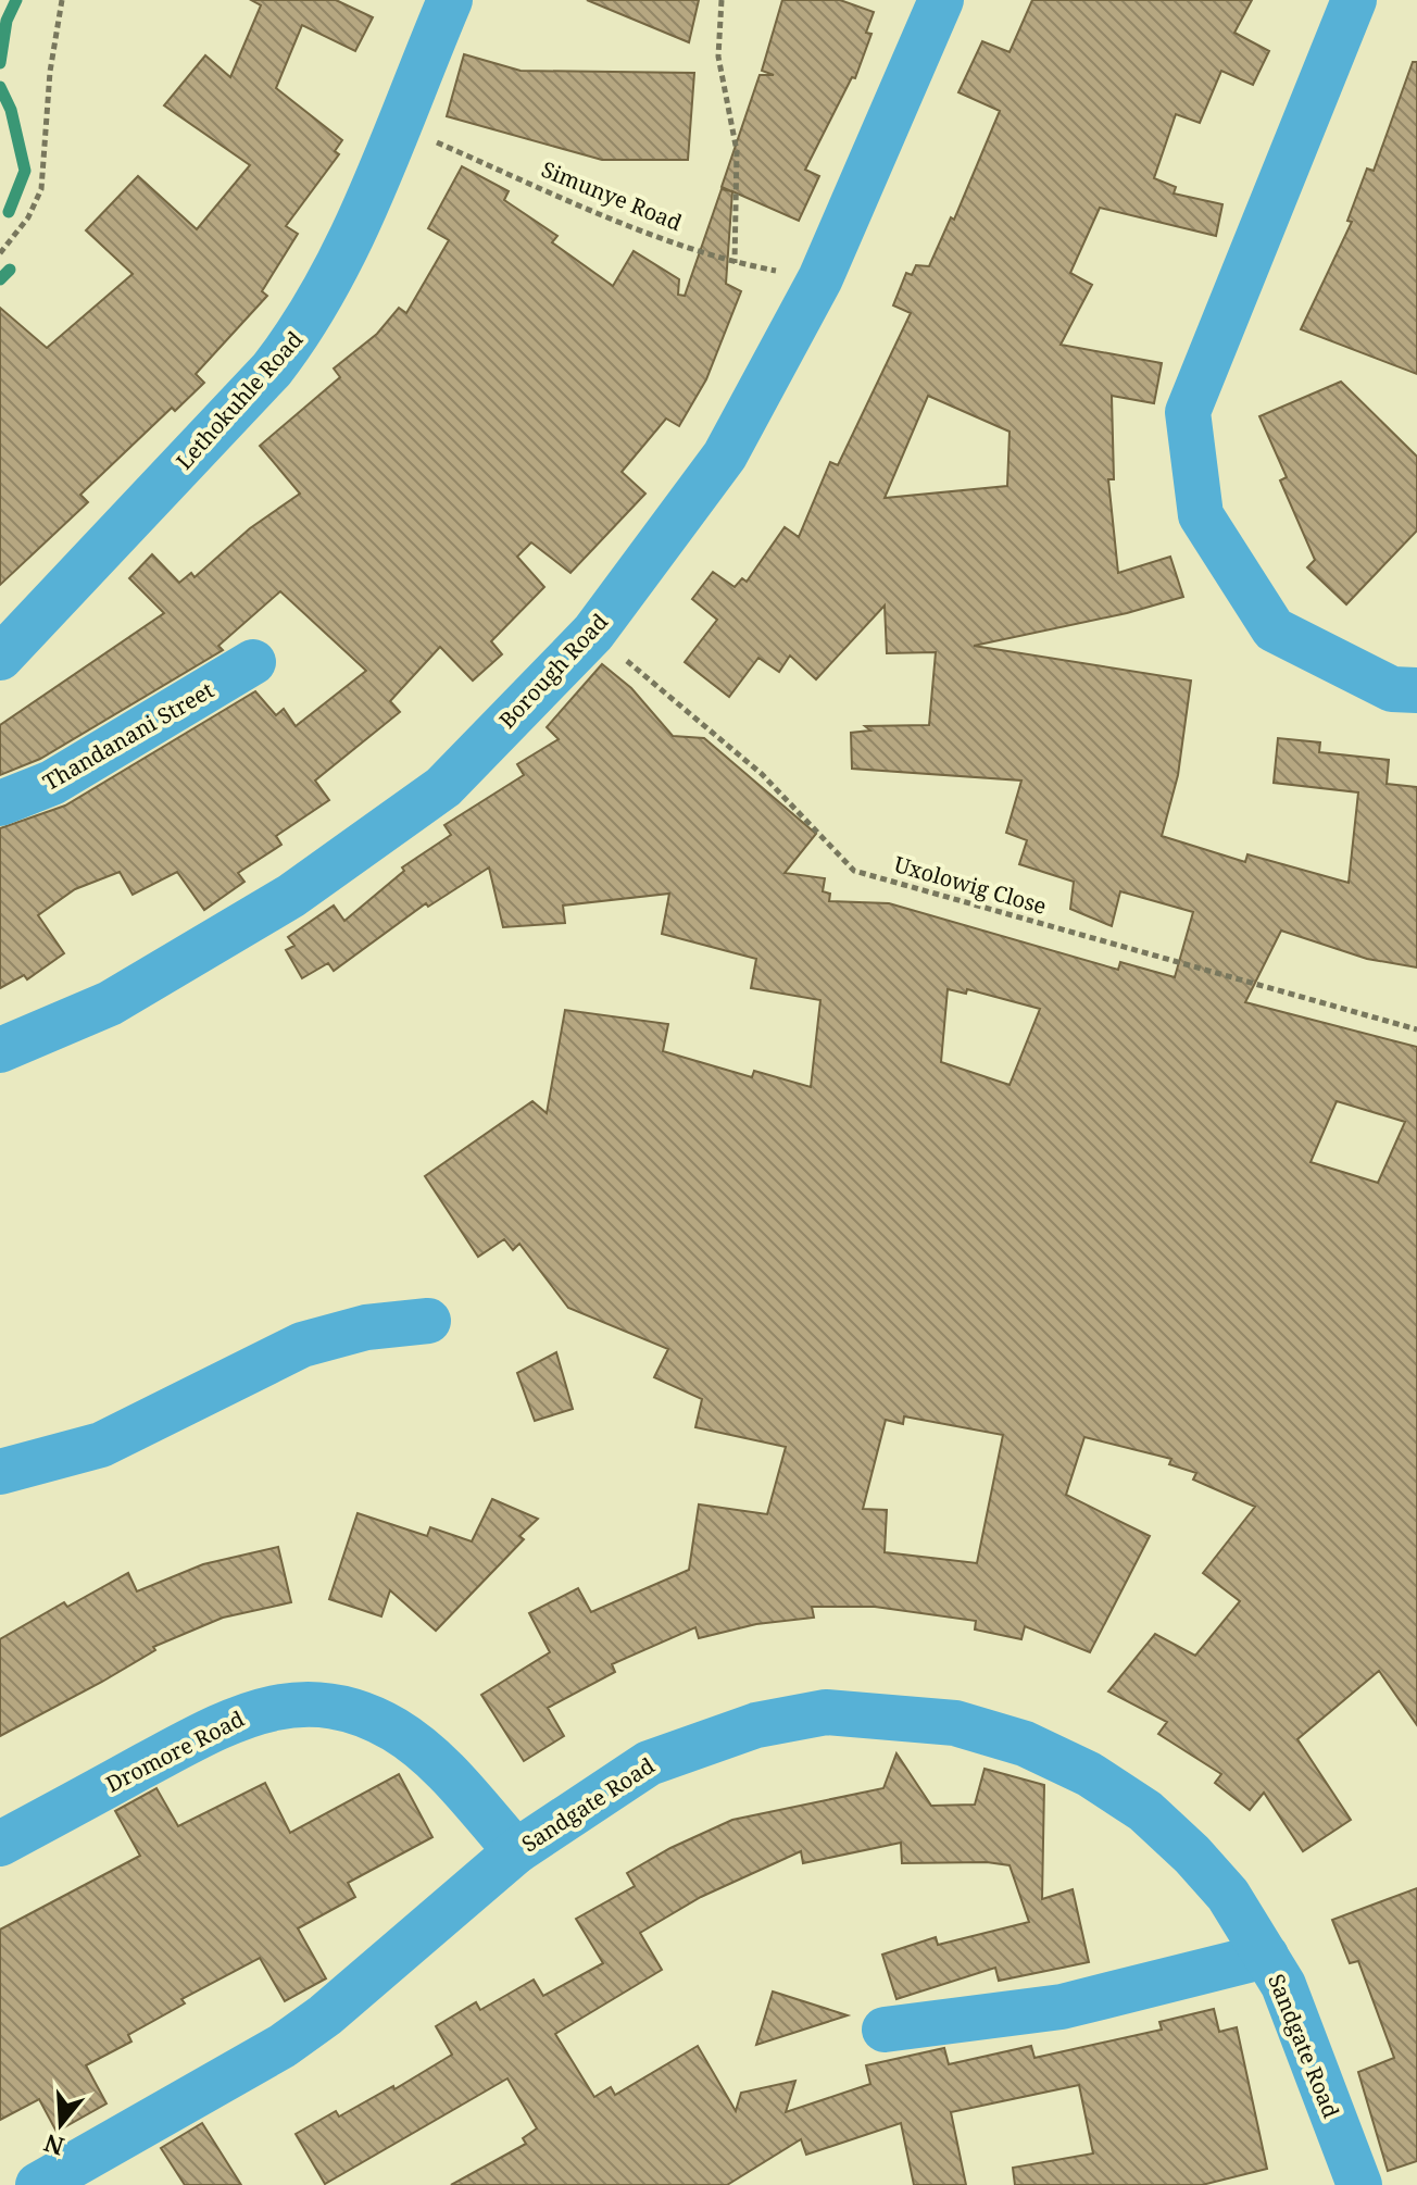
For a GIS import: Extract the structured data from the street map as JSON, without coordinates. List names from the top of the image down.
{
  "streets": {
    "street": [
      "Lethokuhle Road",
      "Borough Road",
      "Thandanani Street",
      "Dromore Road",
      "Sandgate Road"
    ],
    "path": ["Simunye Road", "Uxolowig Close"]
  },
  "crossings": [
    ["Simunye Road", "Lethokuhle Road"],
    ["Simunye Road", "Borough Road"],
    ["Borough Road", "Uxolowig Close"],
    ["Dromore Road", "Sandgate Road"]
  ],
  "north": "bottom"
}
